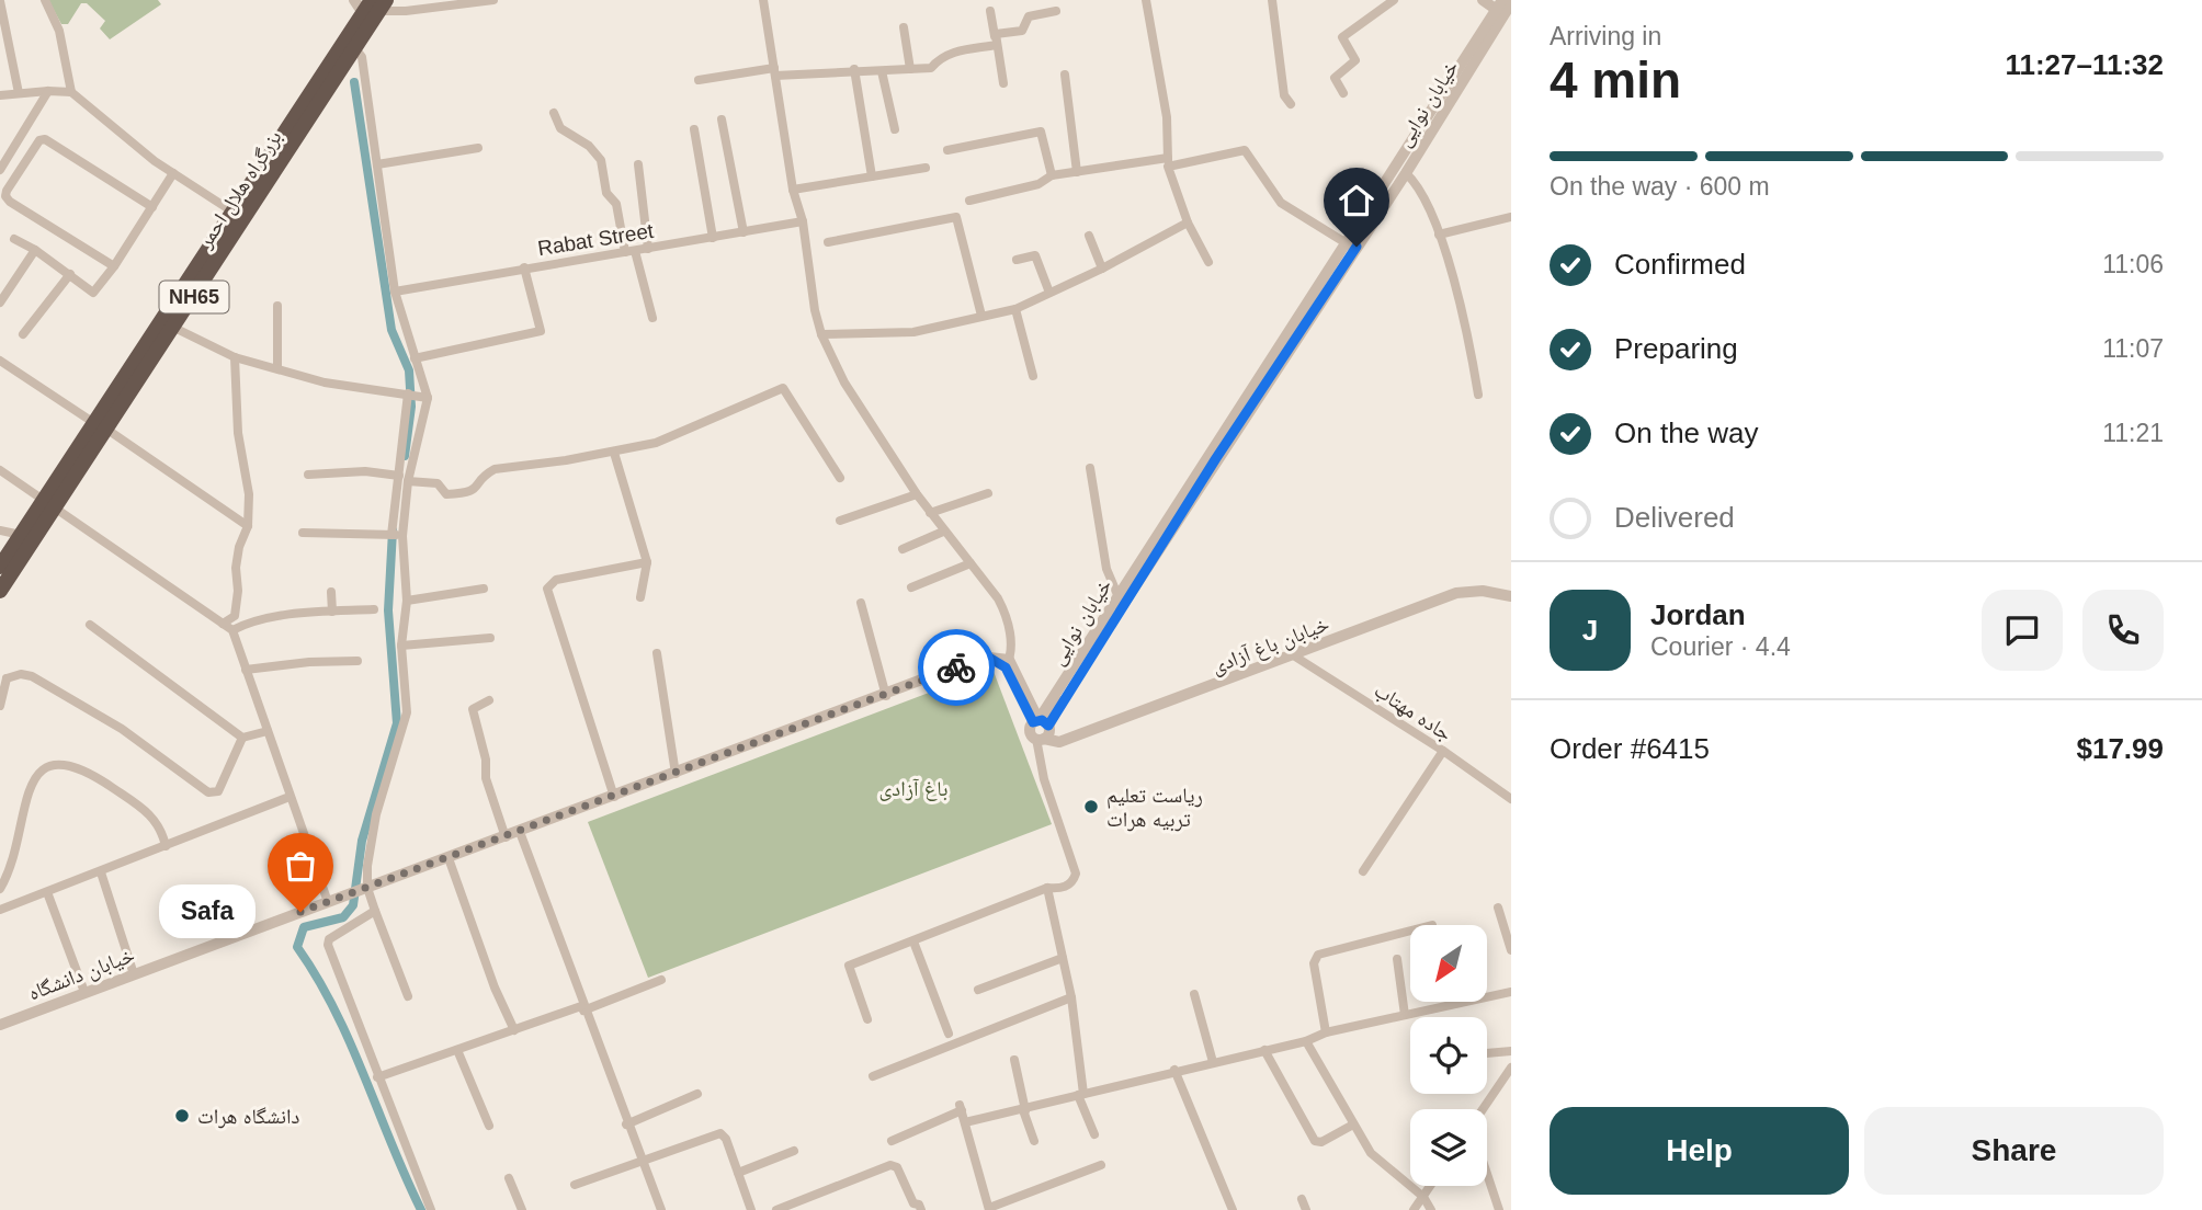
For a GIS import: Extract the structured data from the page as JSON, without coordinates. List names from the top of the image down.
{
  "streets": {
    "highway": ["بزرگراه هلال احمر", "NH65"],
    "street": [
      "خیابان نوایی",
      "Rabat Street",
      "خیابان باغ آزادی",
      "جاده مهتاب",
      "خیابان دانشگاه"
    ]
  },
  "crossings": [
    ["خیابان باغ آزادی", "جاده مهتاب"]
  ],
  "parks": ["باغ آزادی"],
  "places": ["ریاست تعلیم تربیه هرات", "Safa", "دانشگاه هرات"],
  "north": "bottom left",
  "page": {
    "heading": ["4 min", "Arriving in", "11:27–11:32"],
    "panel": [
      "Jordan",
      "Courier · 4.4",
      "Order #6415",
      "$17.99"
    ],
    "bar": "On the way · 600 m",
    "list": [
      ["Confirmed", "11:06"],
      ["Preparing", "11:07"],
      ["On the way", "11:21"],
      "Delivered"
    ],
    "round": "J",
    "bubble": "Safa",
    "buttons": ["Help", "Share"]
  }
}
